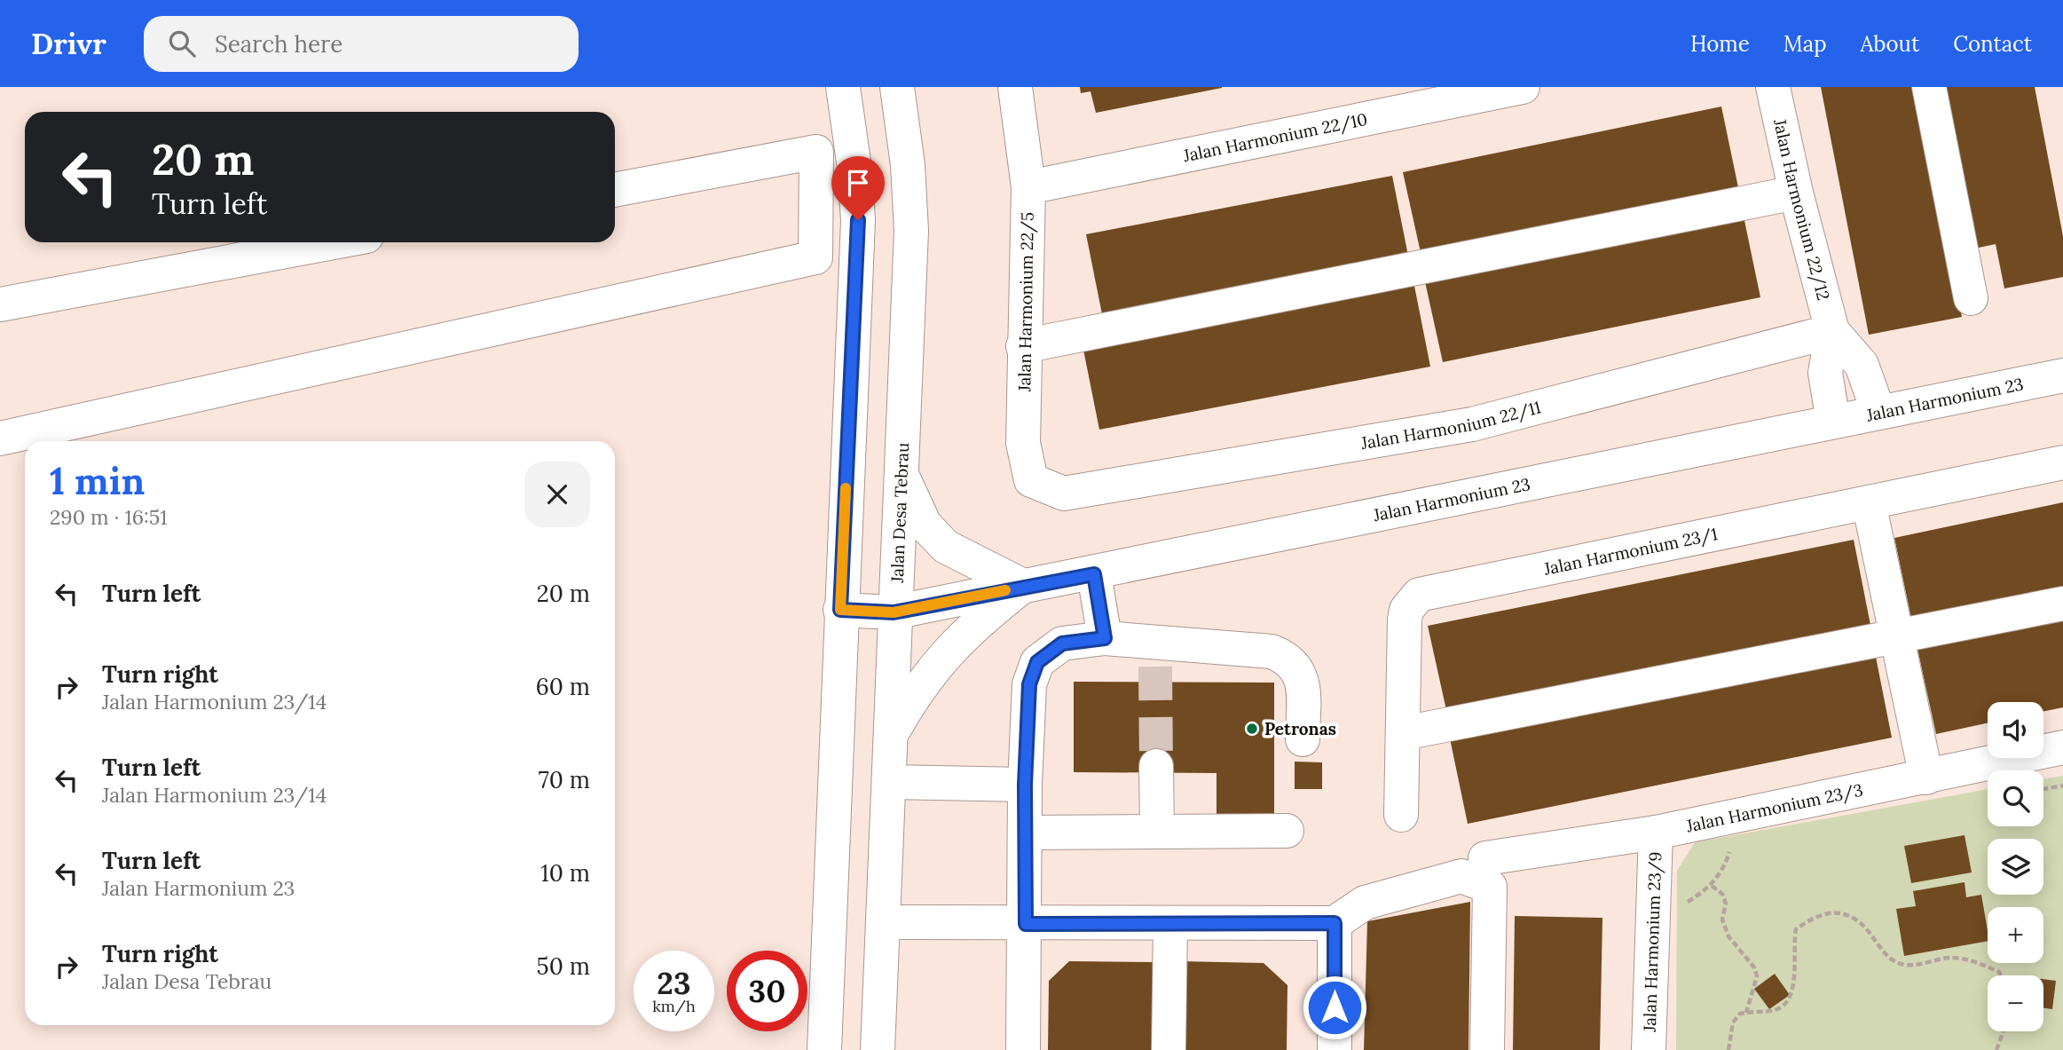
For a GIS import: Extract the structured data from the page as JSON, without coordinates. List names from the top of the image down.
{
  "streets": {
    "street": [
      "Jalan Harmonium 22/10",
      "Jalan Harmonium 22/12",
      "Jalan Harmonium 22/5",
      "Jalan Harmonium 23",
      "Jalan Harmonium 22/11",
      "Jalan Desa Tebrau",
      "Jalan Harmonium 23/1",
      "Jalan Harmonium 23/3",
      "Jalan Harmonium 23/9"
    ]
  },
  "crossings": [
    ["Jalan Harmonium 22/10", "Jalan Harmonium 22/5"],
    ["Jalan Harmonium 22/12", "Jalan Harmonium 23"],
    ["Jalan Harmonium 22/12", "Jalan Harmonium 22/11"],
    ["Jalan Harmonium 22/5", "Jalan Harmonium 22/11"],
    ["Jalan Harmonium 23", "Jalan Desa Tebrau"],
    ["Jalan Harmonium 23/3", "Jalan Harmonium 23/9"]
  ],
  "places": ["Petronas"],
  "page": {
    "header": "Drivr",
    "search": "Search here",
    "nav": [
      "Home",
      "Map",
      "About",
      "Contact"
    ],
    "turn": ["20 m", "Turn left"],
    "heading": ["1 min", "290 m · 16:51"],
    "list": [
      {
        "name": "Turn left",
        "value": "20 m"
      },
      {
        "name": "Turn right",
        "note": "Jalan Harmonium 23/14",
        "value": "60 m"
      },
      {
        "name": "Turn left",
        "note": "Jalan Harmonium 23/14",
        "value": "70 m"
      },
      {
        "name": "Turn left",
        "note": "Jalan Harmonium 23",
        "value": "10 m"
      },
      {
        "name": "Turn right",
        "note": "Jalan Desa Tebrau",
        "value": "50 m"
      }
    ],
    "map_buttons": ["+", "−"],
    "speed": "23 km/h",
    "limit": "30"
  }
}
